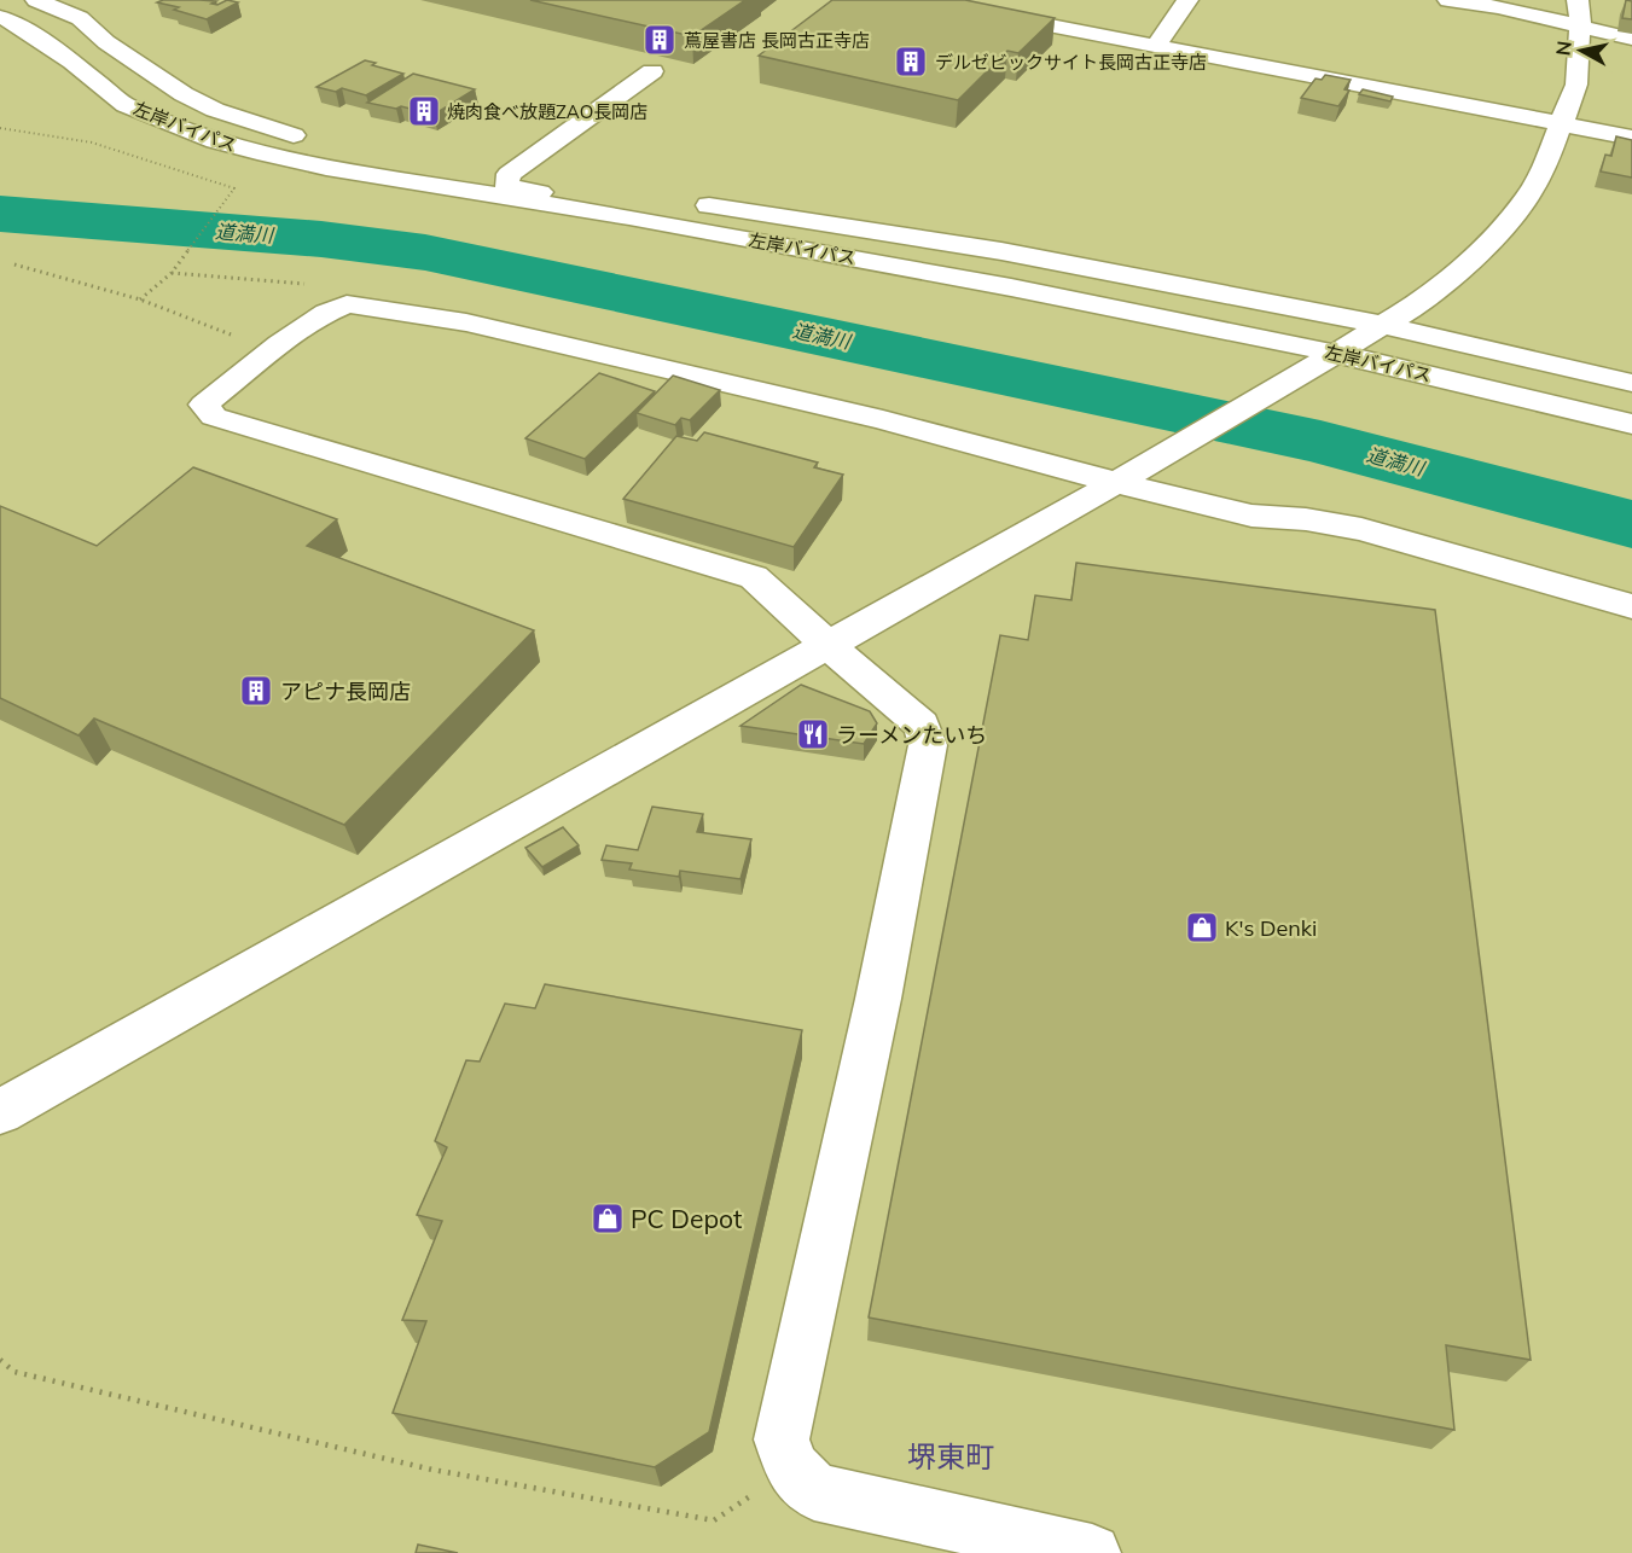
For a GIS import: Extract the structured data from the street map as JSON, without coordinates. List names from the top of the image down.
{
  "streets": {
    "street": ["左岸バイパス"]
  },
  "districts": ["堺東町"],
  "water": ["道満川"],
  "places": {
    "building": [
      "蔦屋書店 長岡古正寺店",
      "デルゼビックサイト長岡古正寺店",
      "焼肉食べ放題ZAO長岡店",
      "アピナ長岡店"
    ],
    "restaurant": ["ラーメンたいち"],
    "shop": ["K's Denki", "PC Depot"]
  },
  "north": "left"
}
